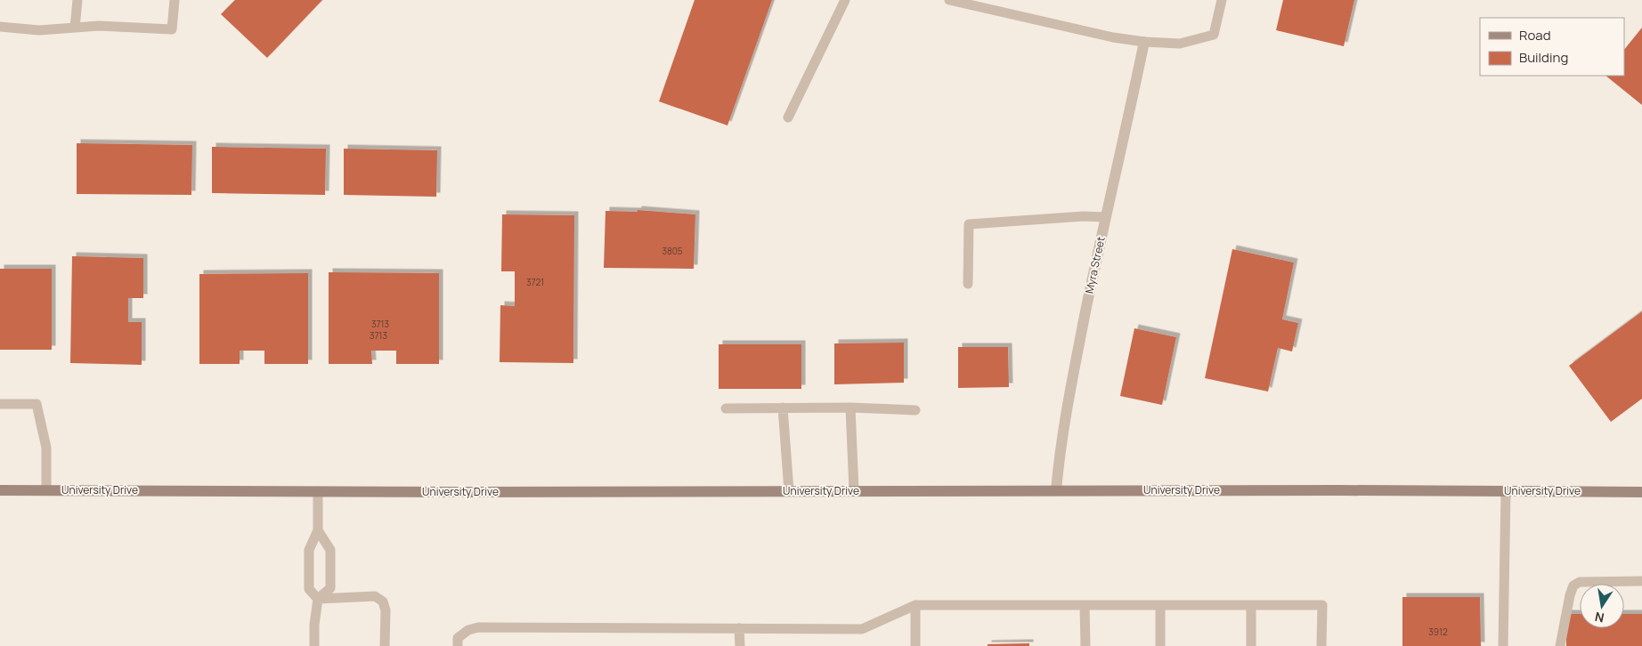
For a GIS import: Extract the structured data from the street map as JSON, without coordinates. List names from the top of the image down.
{
  "streets": {
    "main road": ["University Drive"],
    "street": ["Myra Street"]
  },
  "crossings": [
    ["Myra Street", "University Drive"]
  ],
  "house_numbers": [
    "3805",
    "3721",
    "3713",
    "3713",
    "3912"
  ],
  "legend": ["Road", "Building"],
  "north": "bottom"
}
